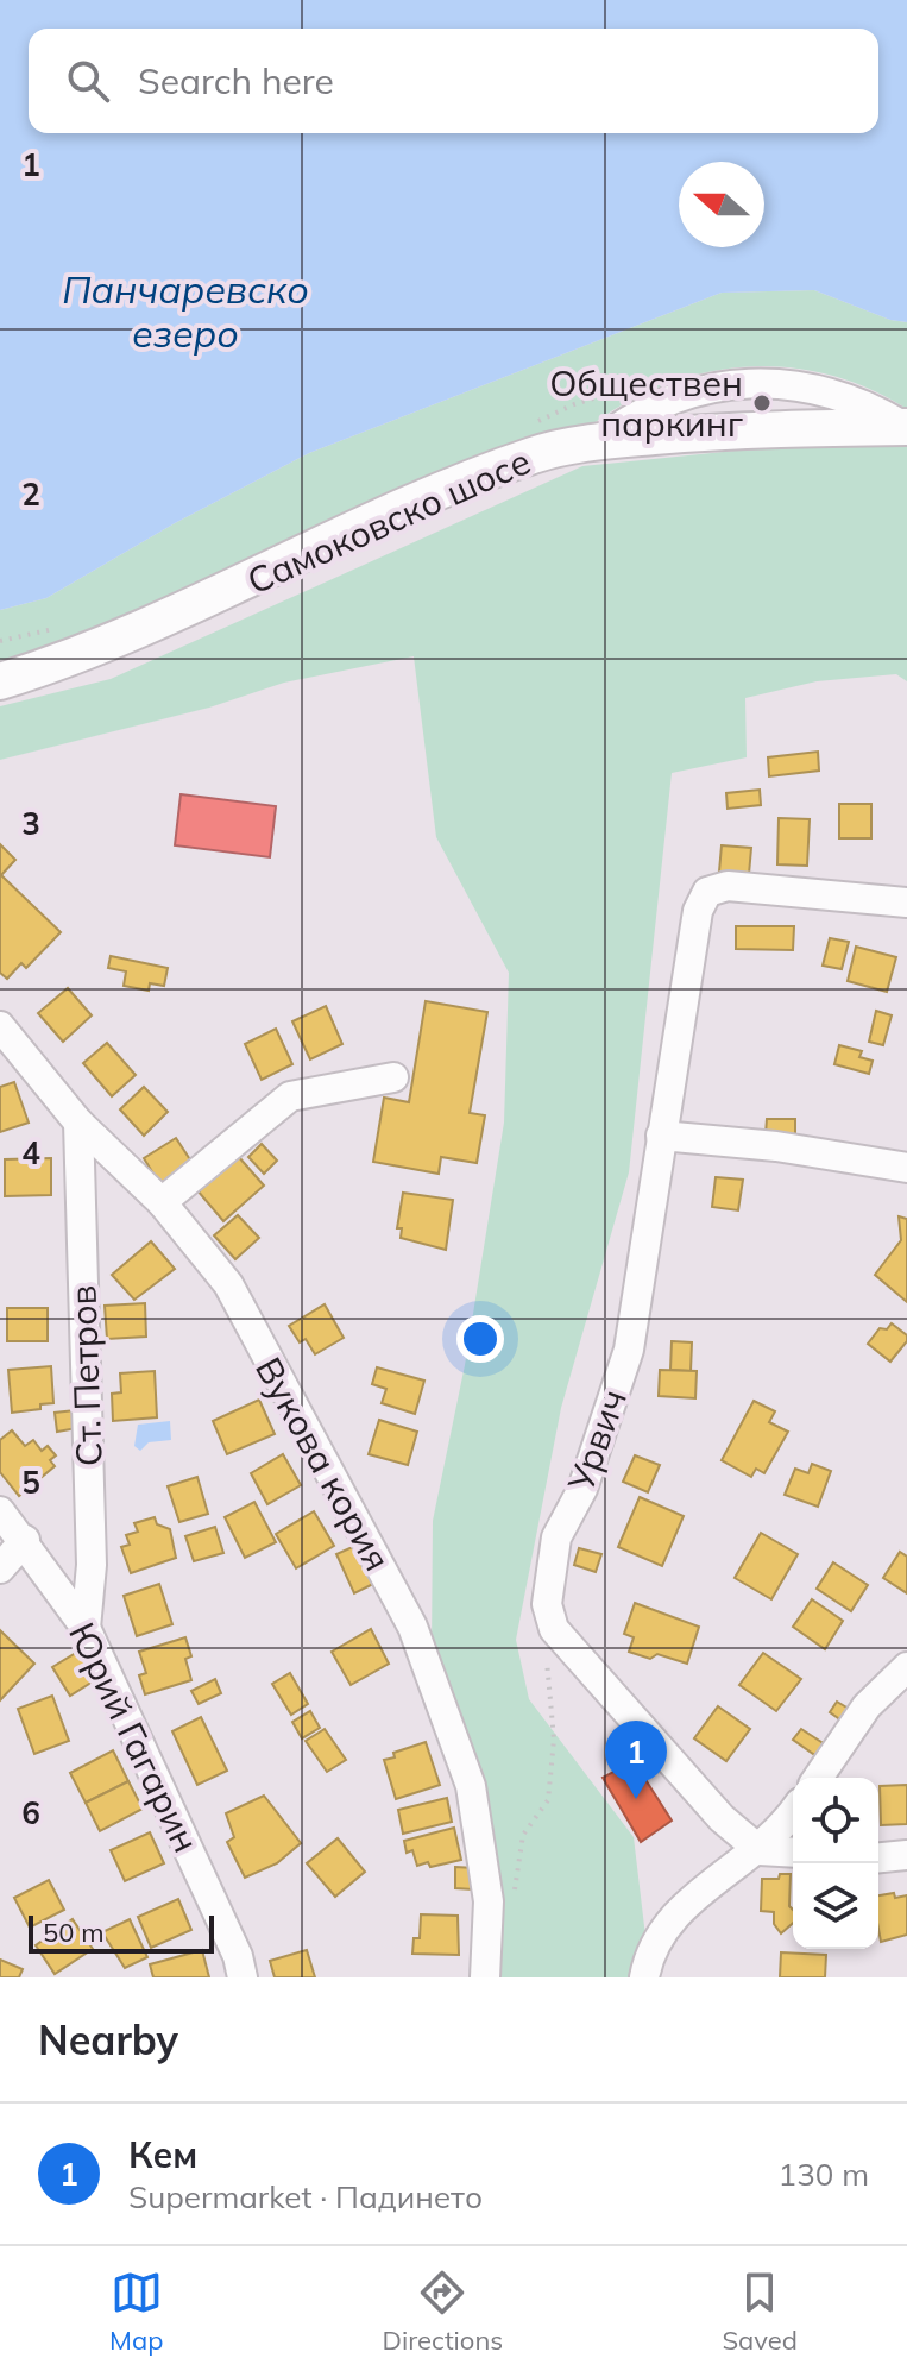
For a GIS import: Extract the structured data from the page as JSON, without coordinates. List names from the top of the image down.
{
  "streets": {
    "main road": ["Самоковско шосе"],
    "street": [
      "Ст. Петров",
      "Урвич",
      "Вукова кория",
      "Юрий Гагарин"
    ]
  },
  "crossings": [
    ["Ст. Петров", "Вукова кория"],
    ["Ст. Петров", "Юрий Гагарин"]
  ],
  "water": ["Панчаревско езеро"],
  "places": ["Обществен паркинг"],
  "scale_bar": "50 m",
  "north": "left",
  "page": {
    "search": "Search here",
    "pins": "1",
    "scale": "50 m",
    "heading": "Nearby",
    "list": [
      {
        "mark": "1",
        "name": "Кем",
        "note": "Supermarket · Падинето",
        "value": "130 m"
      }
    ],
    "nav": ["Map", "Directions", "Saved"]
  },
  "grid": {
    "rows": [
      "1",
      "2",
      "3",
      "4",
      "5",
      "6"
    ]
  }
}
